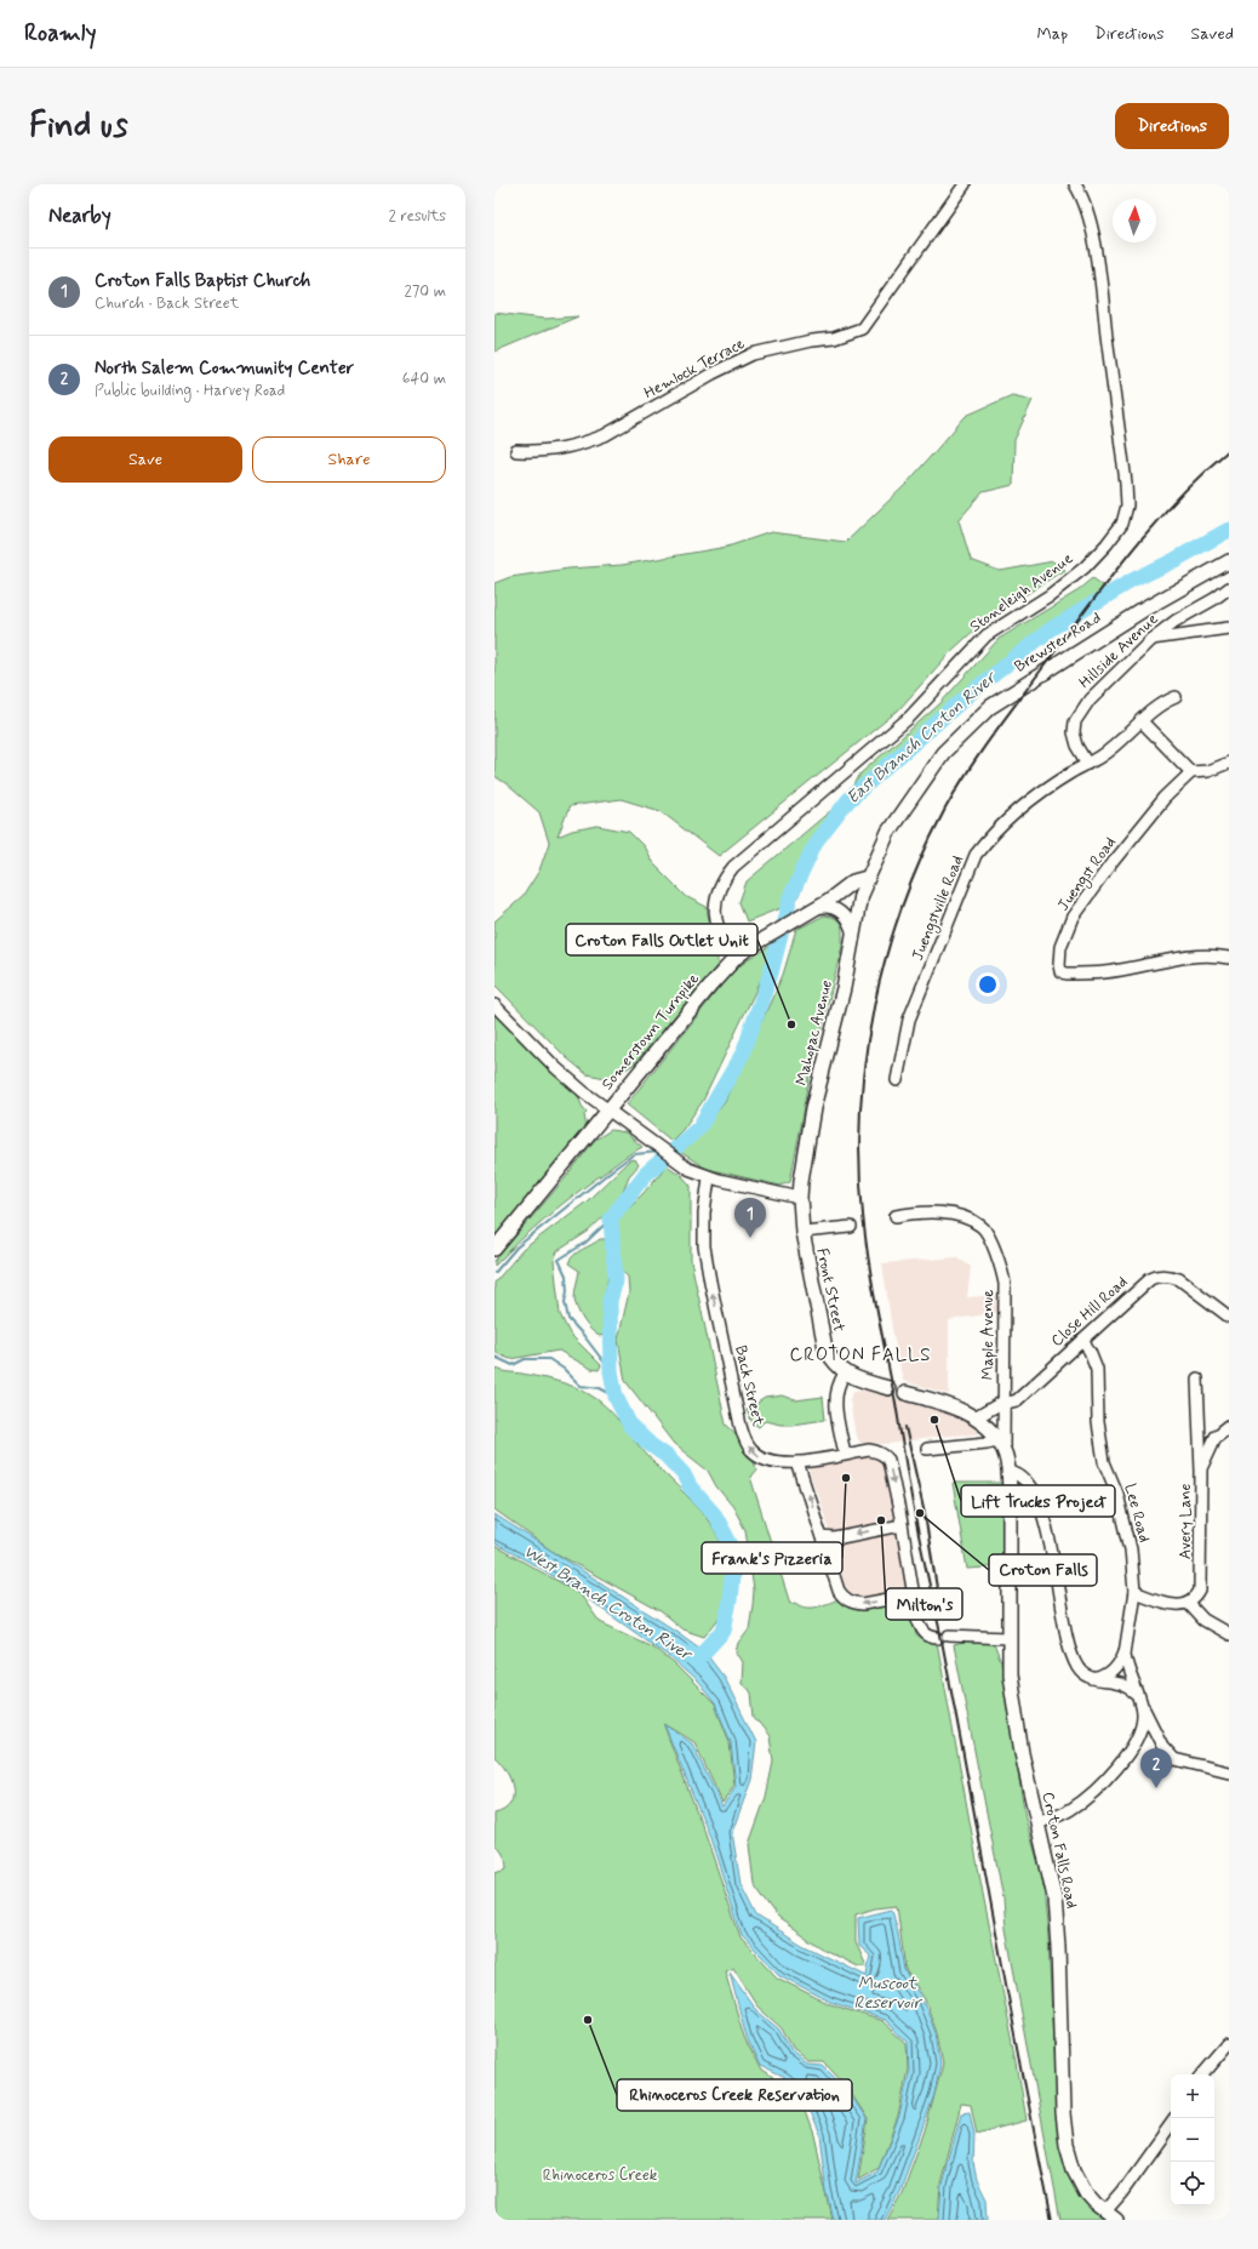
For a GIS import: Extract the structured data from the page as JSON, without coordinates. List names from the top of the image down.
{
  "streets": {
    "main road": [
      "Brewster Road",
      "Somerstown Turnpike",
      "Mahopac Avenue",
      "Front Street",
      "Croton Falls Road"
    ],
    "street": [
      "Hemlock Terrace",
      "Stoneleigh Avenue",
      "Hillside Avenue",
      "Juengst Road",
      "Juengstville Road",
      "Close Hill Road",
      "Maple Avenue",
      "Back Street",
      "Lee Road",
      "Avery Lane"
    ]
  },
  "crossings": [
    ["Stoneleigh Avenue", "Somerstown Turnpike"],
    ["Brewster Road", "Somerstown Turnpike"],
    ["Brewster Road", "Mahopac Avenue"],
    ["Hillside Avenue", "Juengstville Road"],
    ["Somerstown Turnpike", "Mahopac Avenue"],
    ["Mahopac Avenue", "Front Street"],
    ["Close Hill Road", "Maple Avenue"],
    ["Close Hill Road", "Lee Road"],
    ["Maple Avenue", "Croton Falls Road"]
  ],
  "one_way": ["Back Street"],
  "districts": ["CROTON FALLS"],
  "water": ["East Branch Croton River", "West Branch Croton River", "Muscoot Reservoir"],
  "parks": ["Rhinoceros Creek"],
  "places": [
    "Croton Falls Outlet Unit",
    "Lift Trucks Project",
    "Frank's Pizzeria",
    "Croton Falls",
    "Milton's",
    "Rhinoceros Creek Reservation"
  ],
  "north": "top",
  "page": {
    "header": "Roamly",
    "nav": ["Map", "Directions", "Saved"],
    "buttons": [
      "Directions",
      ["Save", "Share"]
    ],
    "title": "Find us",
    "heading": ["Nearby", "2 results"],
    "list": [
      {
        "mark": "1",
        "name": "Croton Falls Baptist Church",
        "note": "Church · Back Street",
        "value": "270 m"
      },
      {
        "mark": "2",
        "name": "North Salem Community Center",
        "note": "Public building · Harvey Road",
        "value": "640 m"
      }
    ],
    "pins": ["1", "2"],
    "map_buttons": ["+", "−"]
  }
}
